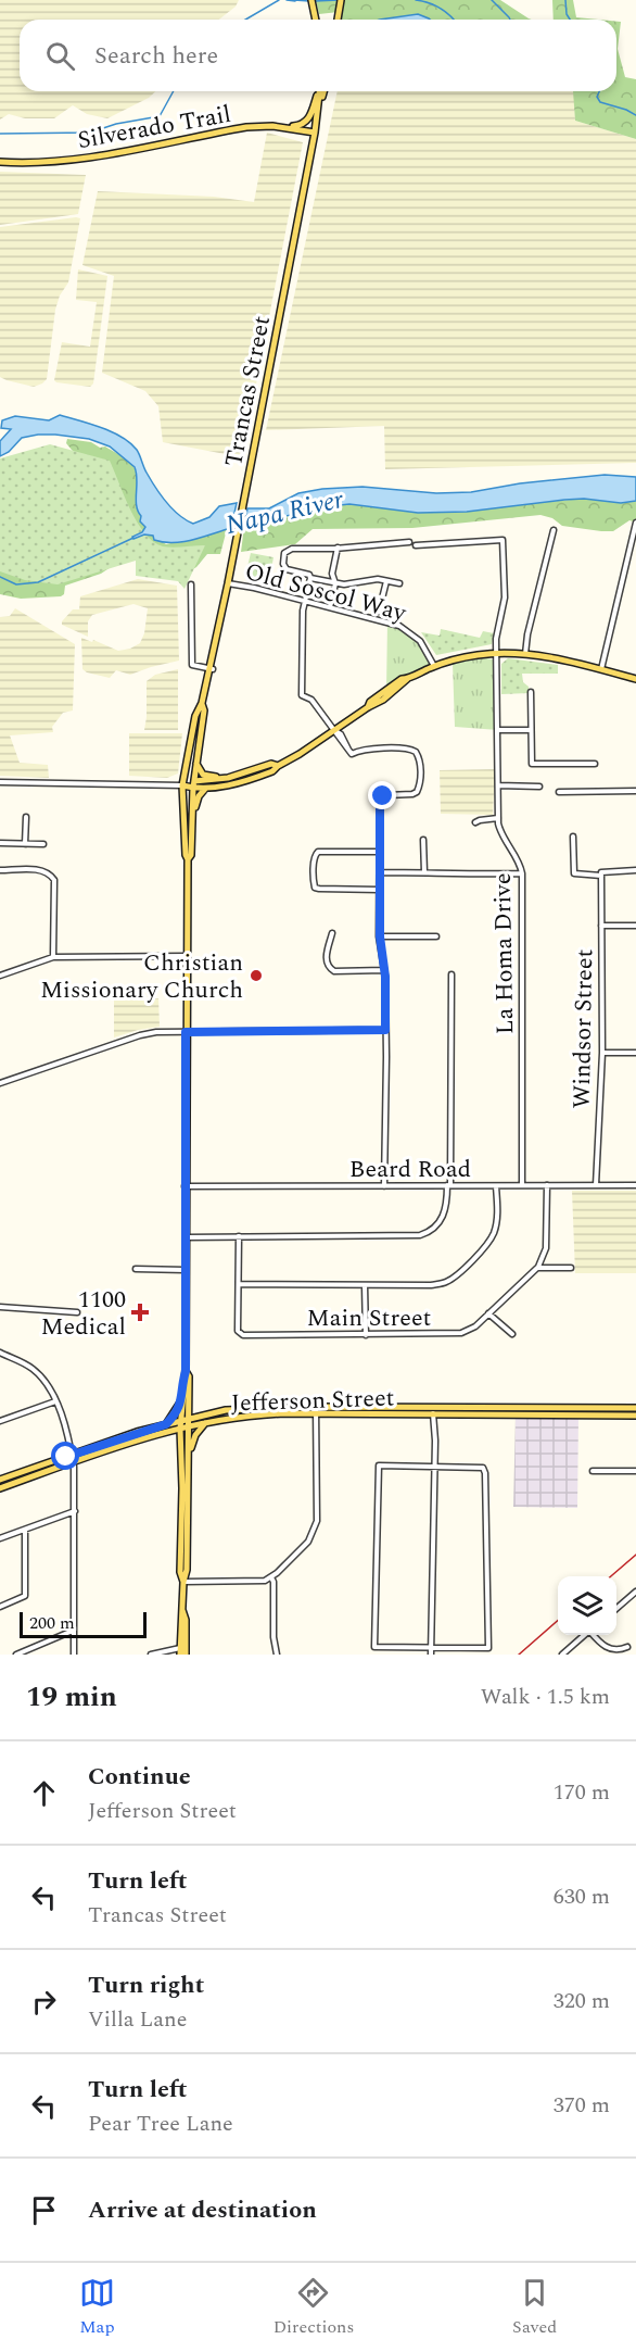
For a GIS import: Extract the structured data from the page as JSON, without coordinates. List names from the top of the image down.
{
  "streets": {
    "main road": ["Silverado Trail", "Trancas Street", "Jefferson Street"],
    "street": [
      "Old Soscol Way",
      "La Homa Drive",
      "Windsor Street",
      "Beard Road",
      "Main Street"
    ]
  },
  "crossings": [
    ["Silverado Trail", "Trancas Street"],
    ["Trancas Street", "Old Soscol Way"],
    ["Trancas Street", "Beard Road"],
    ["Trancas Street", "Jefferson Street"],
    ["La Homa Drive", "Beard Road"],
    ["Windsor Street", "Beard Road"]
  ],
  "water": ["Napa River"],
  "places": {
    "other": ["Christian Missionary Church"],
    "health": ["1100 Medical"]
  },
  "scale_bar": "200 m",
  "page": {
    "search": "Search here",
    "scale": "200 m",
    "heading": ["19 min", "Walk · 1.5 km"],
    "list": [
      ["Continue", "Jefferson Street", "170 m"],
      ["Turn left", "Trancas Street", "630 m"],
      ["Turn right", "Villa Lane", "320 m"],
      ["Turn left", "Pear Tree Lane", "370 m"],
      "Arrive at destination"
    ],
    "nav": ["Map", "Directions", "Saved"]
  }
}
